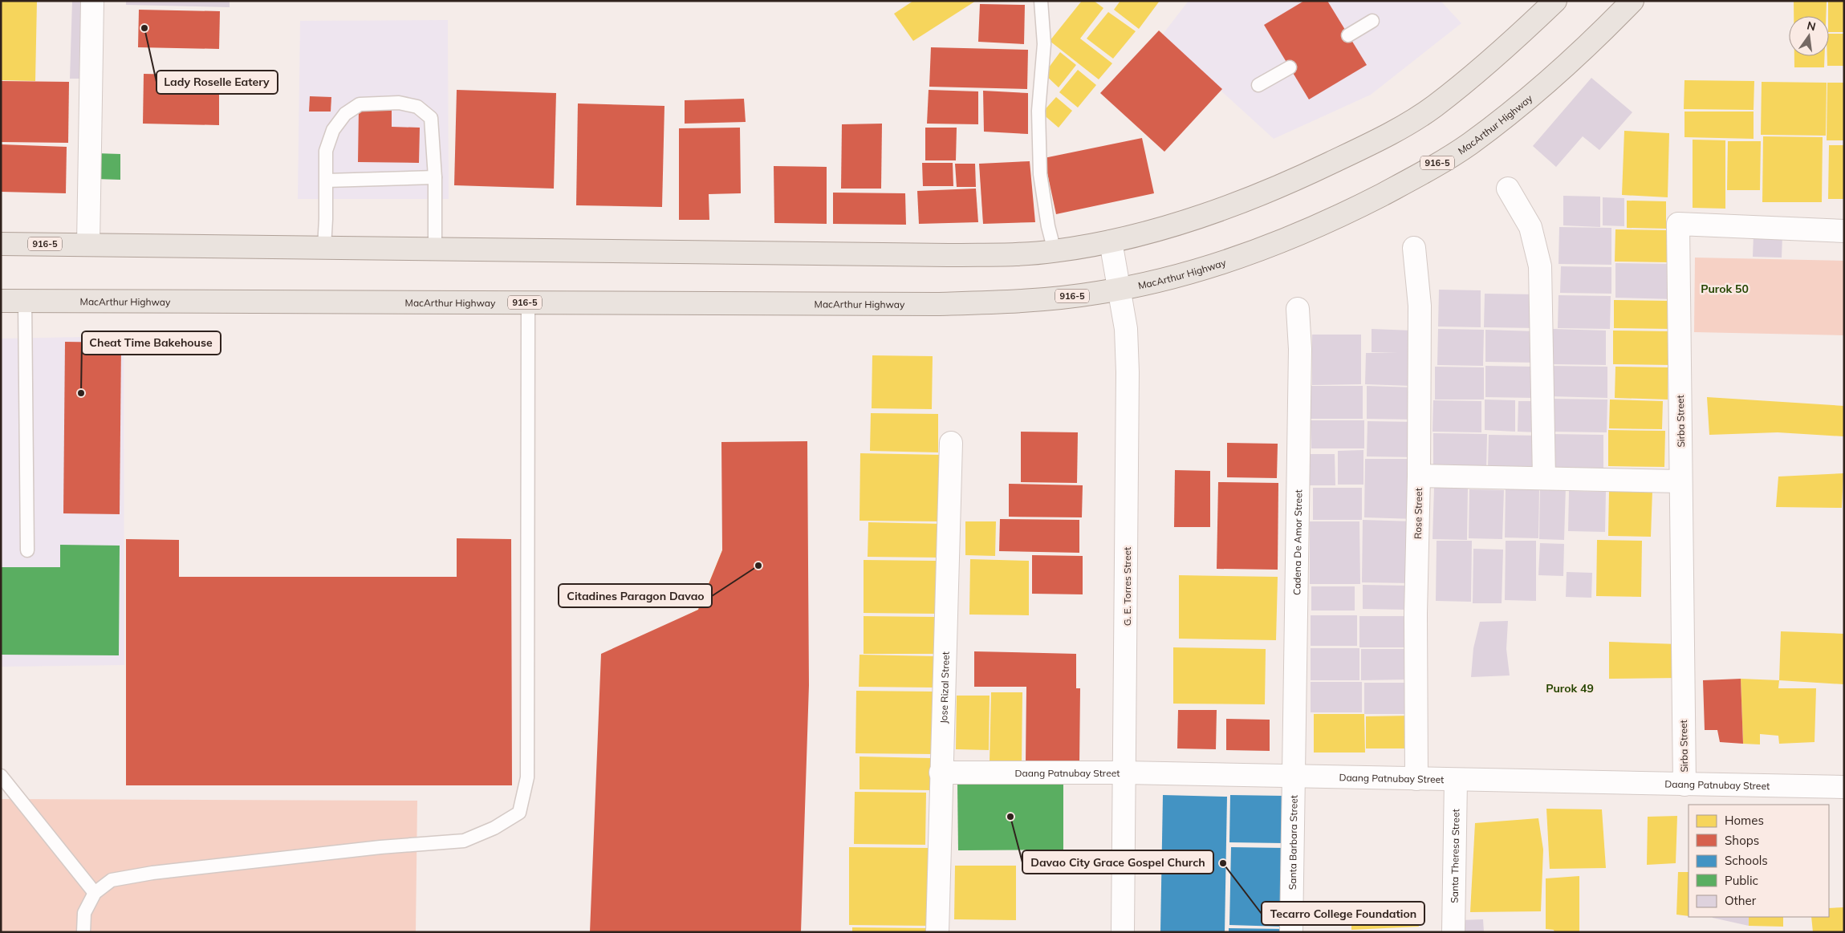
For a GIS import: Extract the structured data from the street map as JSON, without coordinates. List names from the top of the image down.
{
  "streets": {
    "main road": ["MacArthur Highway", "916-5"],
    "street": [
      "Sirba Street",
      "Rose Street",
      "Cadena De Amor Street",
      "G. E. Torres Street",
      "Jose Rizal Street",
      "Daang Patnubay Street",
      "Santa Barbara Street",
      "Santa Theresa Street"
    ]
  },
  "crossings": [
    ["MacArthur Highway", "G. E. Torres Street"],
    ["916-5", "G. E. Torres Street"],
    ["Sirba Street", "Daang Patnubay Street"],
    ["Rose Street", "Daang Patnubay Street"],
    ["Cadena De Amor Street", "Daang Patnubay Street"],
    ["Cadena De Amor Street", "Santa Barbara Street"],
    ["G. E. Torres Street", "Daang Patnubay Street"],
    ["Jose Rizal Street", "Daang Patnubay Street"],
    ["Daang Patnubay Street", "Santa Barbara Street"],
    ["Daang Patnubay Street", "Santa Theresa Street"]
  ],
  "districts": ["Purok 50", "Purok 49"],
  "places": [
    "Lady Roselle Eatery",
    "Cheat Time Bakehouse",
    "Citadines Paragon Davao",
    "Davao City Grace Gospel Church",
    "Tecarro College Foundation"
  ],
  "legend": [
    "Homes",
    "Shops",
    "Schools",
    "Public",
    "Other"
  ],
  "north": "top"
}
